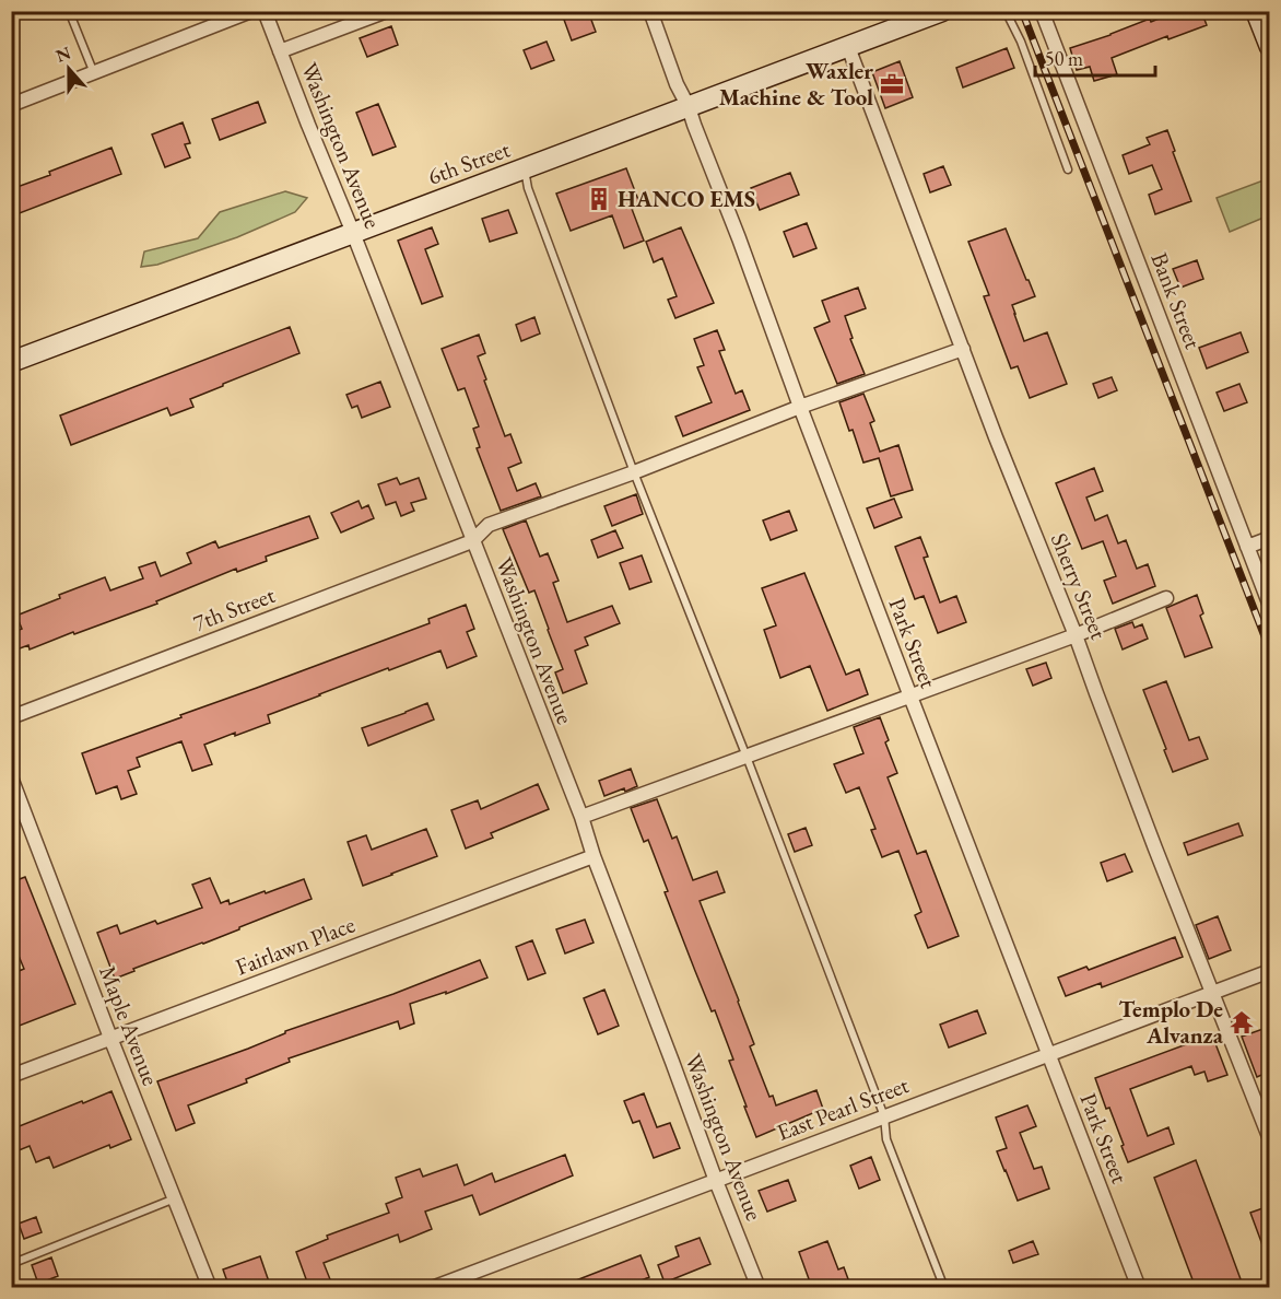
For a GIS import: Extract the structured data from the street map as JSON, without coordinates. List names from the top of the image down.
{
  "streets": {
    "street": [
      "Washington Avenue",
      "6th Street",
      "Bank Street",
      "Sherry Street",
      "7th Street",
      "Park Street",
      "Fairlawn Place",
      "Maple Avenue",
      "East Pearl Street"
    ]
  },
  "crossings": [
    ["Washington Avenue", "6th Street"],
    ["Washington Avenue", "7th Street"],
    ["Washington Avenue", "Fairlawn Place"],
    ["Washington Avenue", "East Pearl Street"],
    ["6th Street", "Sherry Street"],
    ["6th Street", "Park Street"],
    ["Sherry Street", "7th Street"],
    ["Sherry Street", "East Pearl Street"],
    ["7th Street", "Park Street"],
    ["Park Street", "East Pearl Street"],
    ["Fairlawn Place", "Maple Avenue"]
  ],
  "places": {
    "office": ["Waxler Machine & Tool"],
    "building": ["HANCO EMS"],
    "temple": ["Templo De Alvanza"]
  },
  "scale_bar": "50 m",
  "north": "top"
}
